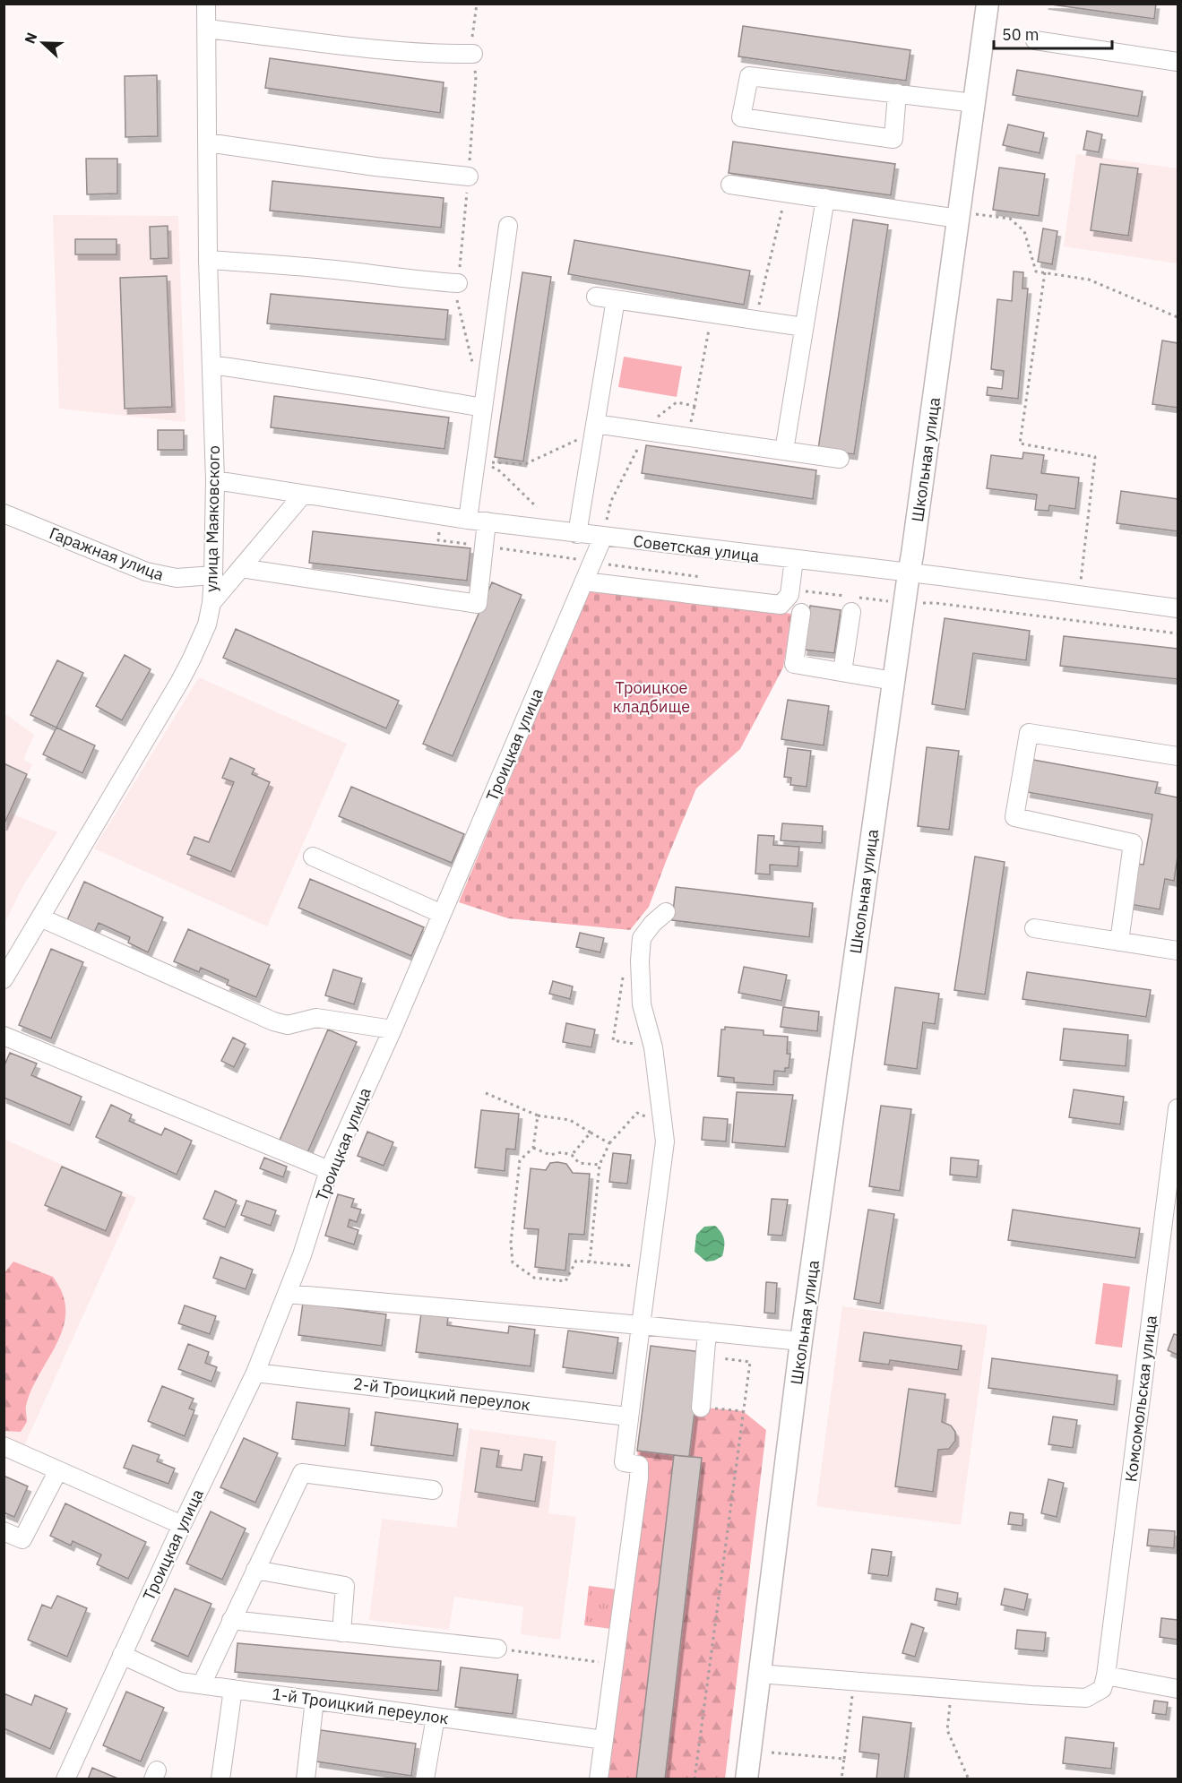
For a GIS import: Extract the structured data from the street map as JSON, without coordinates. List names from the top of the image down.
{
  "streets": {
    "main road": ["Школьная улица"],
    "street": [
      "улица Маяковского",
      "Советская улица",
      "Гаражная улица",
      "Троицкая улица",
      "2-й Троицкий переулок",
      "Комсомольская улица",
      "1-й Троицкий переулок"
    ]
  },
  "crossings": [
    ["Школьная улица", "Советская улица"],
    ["улица Маяковского", "Советская улица"],
    ["улица Маяковского", "Гаражная улица"],
    ["Советская улица", "Троицкая улица"],
    ["Троицкая улица", "2-й Троицкий переулок"],
    ["Троицкая улица", "1-й Троицкий переулок"]
  ],
  "parks": ["Троицкое кладбище"],
  "scale_bar": "50 m",
  "north": "left"
}
